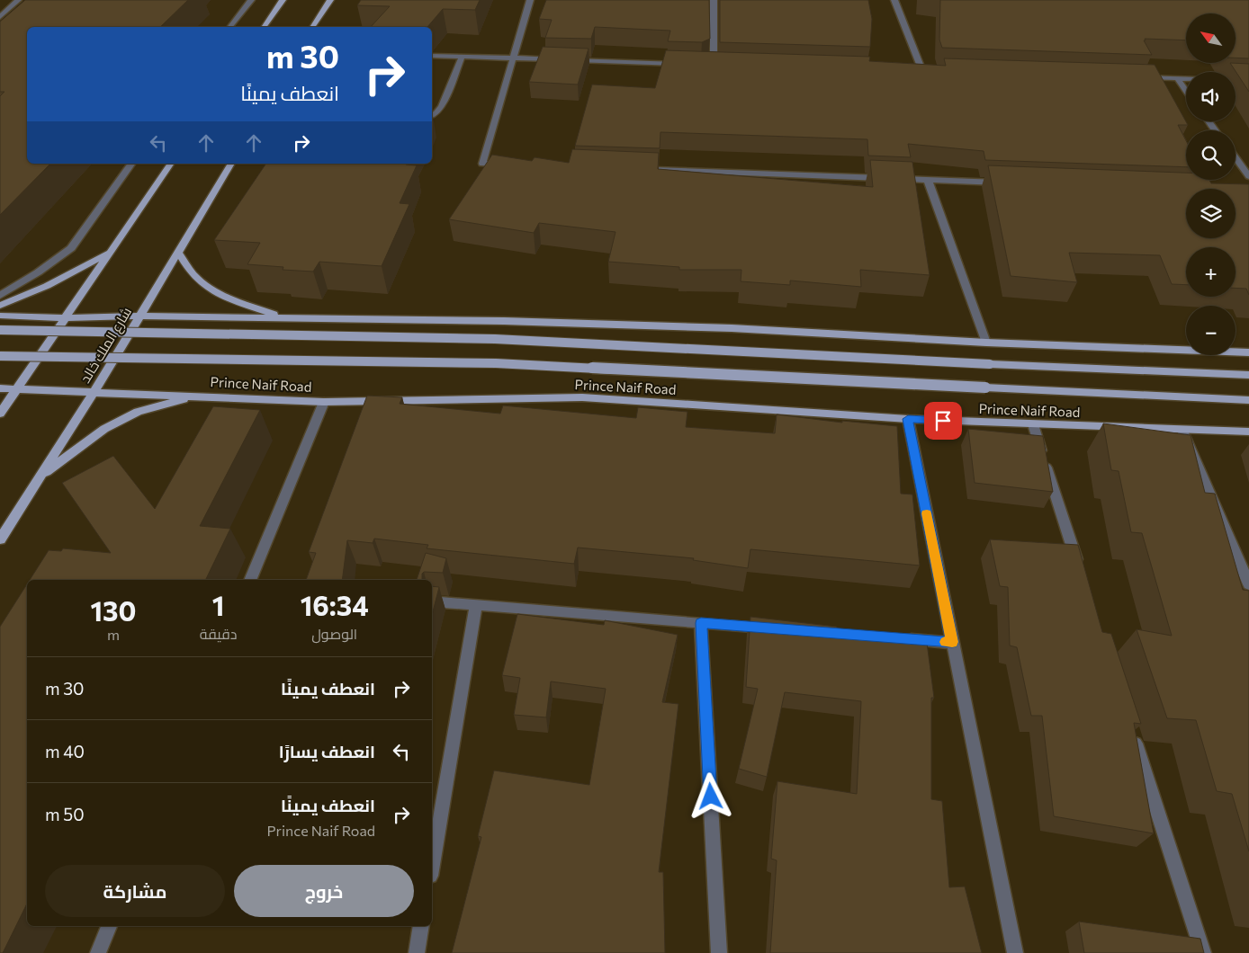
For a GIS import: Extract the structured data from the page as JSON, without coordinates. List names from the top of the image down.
{
  "streets": {
    "main road": ["شارع الملك خالد", "Prince Naif Road"]
  },
  "crossings": [
    ["شارع الملك خالد", "Prince Naif Road"]
  ],
  "north": "top left",
  "page": {
    "map_buttons": ["+", "−"],
    "turn": ["30 m", "انعطف يمينًا"],
    "eta": [
      "16:34",
      "الوصول",
      "1",
      "دقيقة",
      "130",
      "m"
    ],
    "list": [
      {
        "name": "انعطف يمينًا",
        "value": "30 m"
      },
      {
        "name": "انعطف يسارًا",
        "value": "40 m"
      },
      {
        "name": "انعطف يمينًا",
        "note": "Prince Naif Road",
        "value": "50 m"
      }
    ],
    "buttons": ["خروج", "مشاركة"]
  }
}
